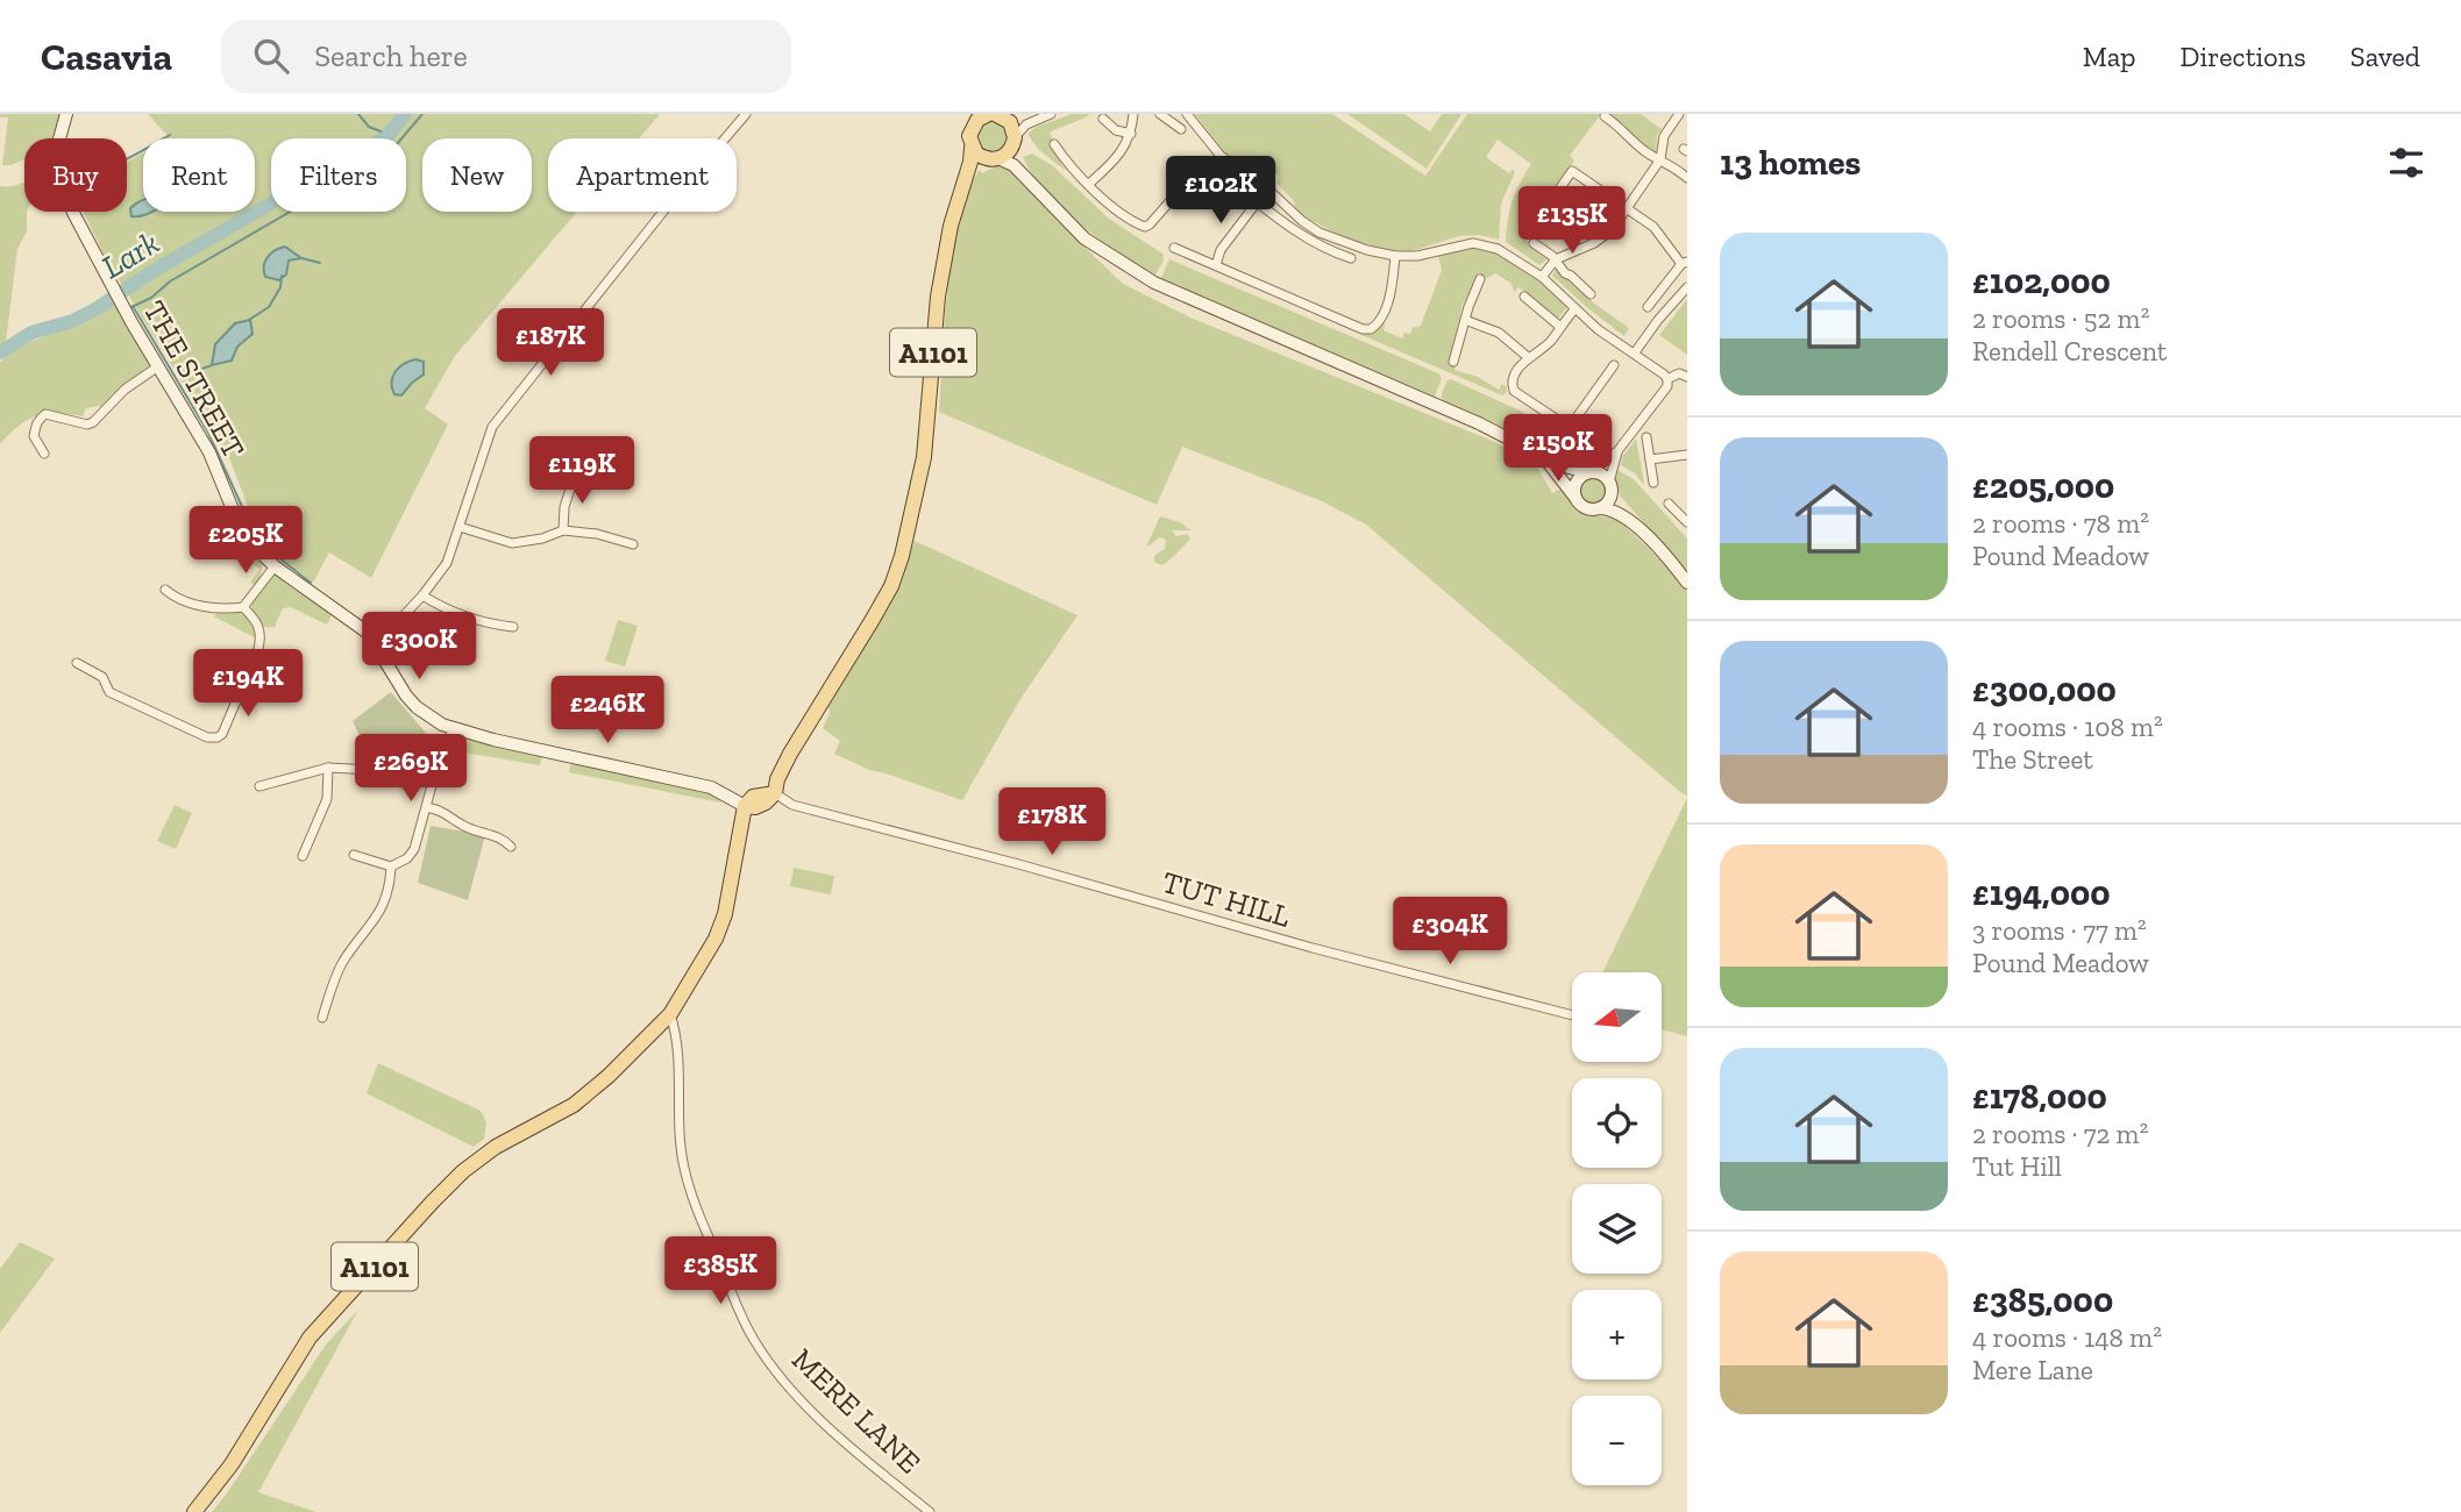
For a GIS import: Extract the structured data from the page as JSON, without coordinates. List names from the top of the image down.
{
  "streets": {
    "main road": ["A1101", "THE STREET"],
    "street": ["TUT HILL", "MERE LANE"]
  },
  "crossings": [
    ["A1101", "TUT HILL"],
    ["A1101", "MERE LANE"]
  ],
  "water": ["Lark"],
  "north": "left",
  "page": {
    "header": "Casavia",
    "search": "Search here",
    "nav": ["Map", "Directions", "Saved"],
    "heading": "13 homes",
    "chip": [
      "Buy",
      "Rent",
      "Filters",
      "New",
      "Apartment"
    ],
    "price": [
      "£102K",
      "£135K",
      "£187K",
      "£150K",
      "£119K",
      "£205K",
      "£300K",
      "£194K",
      "£246K",
      "£269K",
      "£178K",
      "£304K",
      "£385K"
    ],
    "list": [
      {
        "name": "£102,000",
        "note": "2 rooms · 52 m² · Rendell Crescent"
      },
      {
        "name": "£205,000",
        "note": "2 rooms · 78 m² · Pound Meadow"
      },
      {
        "name": "£300,000",
        "note": "4 rooms · 108 m² · The Street"
      },
      {
        "name": "£194,000",
        "note": "3 rooms · 77 m² · Pound Meadow"
      },
      {
        "name": "£178,000",
        "note": "2 rooms · 72 m² · Tut Hill"
      },
      {
        "name": "£385,000",
        "note": "4 rooms · 148 m² · Mere Lane"
      }
    ],
    "map_buttons": ["+", "−"]
  }
}
